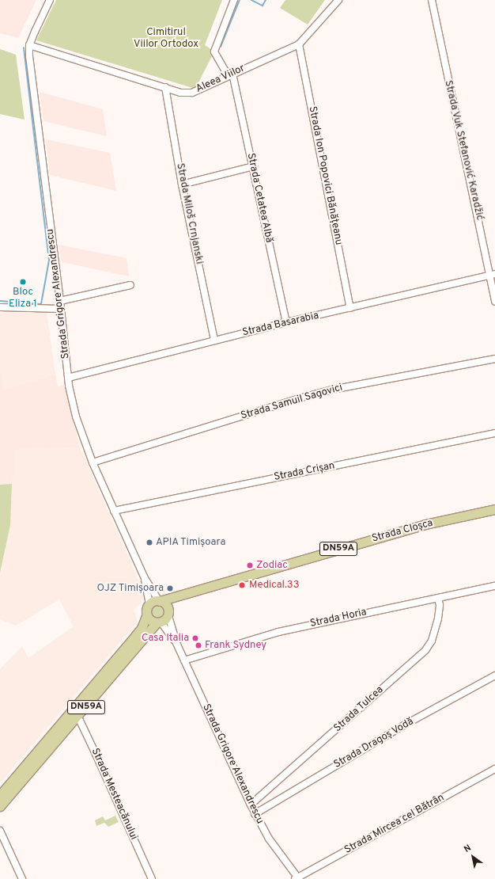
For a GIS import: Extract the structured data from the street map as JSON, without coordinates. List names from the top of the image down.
{
  "streets": {
    "main road": ["Strada Cloșca", "DN59A"],
    "street": [
      "Aleea Viilor",
      "Strada Vuk Stefanović Karadžić",
      "Strada Ion Popovici Bănățeanu",
      "Strada Cetatea Albă",
      "Strada Miloš Crnjanski",
      "Strada Grigore Alexandrescu",
      "Strada Basarabia",
      "Strada Samuil Sagovici",
      "Strada Crișan",
      "Strada Horia",
      "Strada Tulcea",
      "Strada Dragoș Vodă",
      "Strada Mesteacănului",
      "Strada Mircea cel Bătrân"
    ]
  },
  "crossings": [
    ["Aleea Viilor", "Strada Ion Popovici Bănățeanu"],
    ["Aleea Viilor", "Strada Cetatea Albă"],
    ["Aleea Viilor", "Strada Miloš Crnjanski"],
    ["Aleea Viilor", "Strada Grigore Alexandrescu"],
    ["Strada Vuk Stefanović Karadžić", "Strada Basarabia"],
    ["Strada Ion Popovici Bănățeanu", "Strada Basarabia"],
    ["Strada Cetatea Albă", "Strada Basarabia"],
    ["Strada Miloš Crnjanski", "Strada Basarabia"],
    ["Strada Grigore Alexandrescu", "Strada Basarabia"],
    ["Strada Grigore Alexandrescu", "Strada Samuil Sagovici"],
    ["Strada Grigore Alexandrescu", "Strada Crișan"],
    ["Strada Grigore Alexandrescu", "Strada Cloșca"],
    ["Strada Grigore Alexandrescu", "DN59A"],
    ["Strada Grigore Alexandrescu", "Strada Horia"],
    ["Strada Grigore Alexandrescu", "Strada Tulcea"],
    ["Strada Grigore Alexandrescu", "Strada Dragoș Vodă"],
    ["Strada Grigore Alexandrescu", "Strada Mircea cel Bătrân"],
    ["Strada Cloșca", "DN59A"],
    ["DN59A", "Strada Mesteacănului"],
    ["Strada Horia", "Strada Tulcea"]
  ],
  "parks": ["Cimitirul Viilor Ortodox"],
  "places": [
    "Bloc Eliza 1",
    "APIA Timișoara",
    "Zodiac",
    "Medical.33",
    "OJZ Timișoara",
    "Casa Italia",
    "Frank Sydney"
  ],
  "north": "top left"
}
